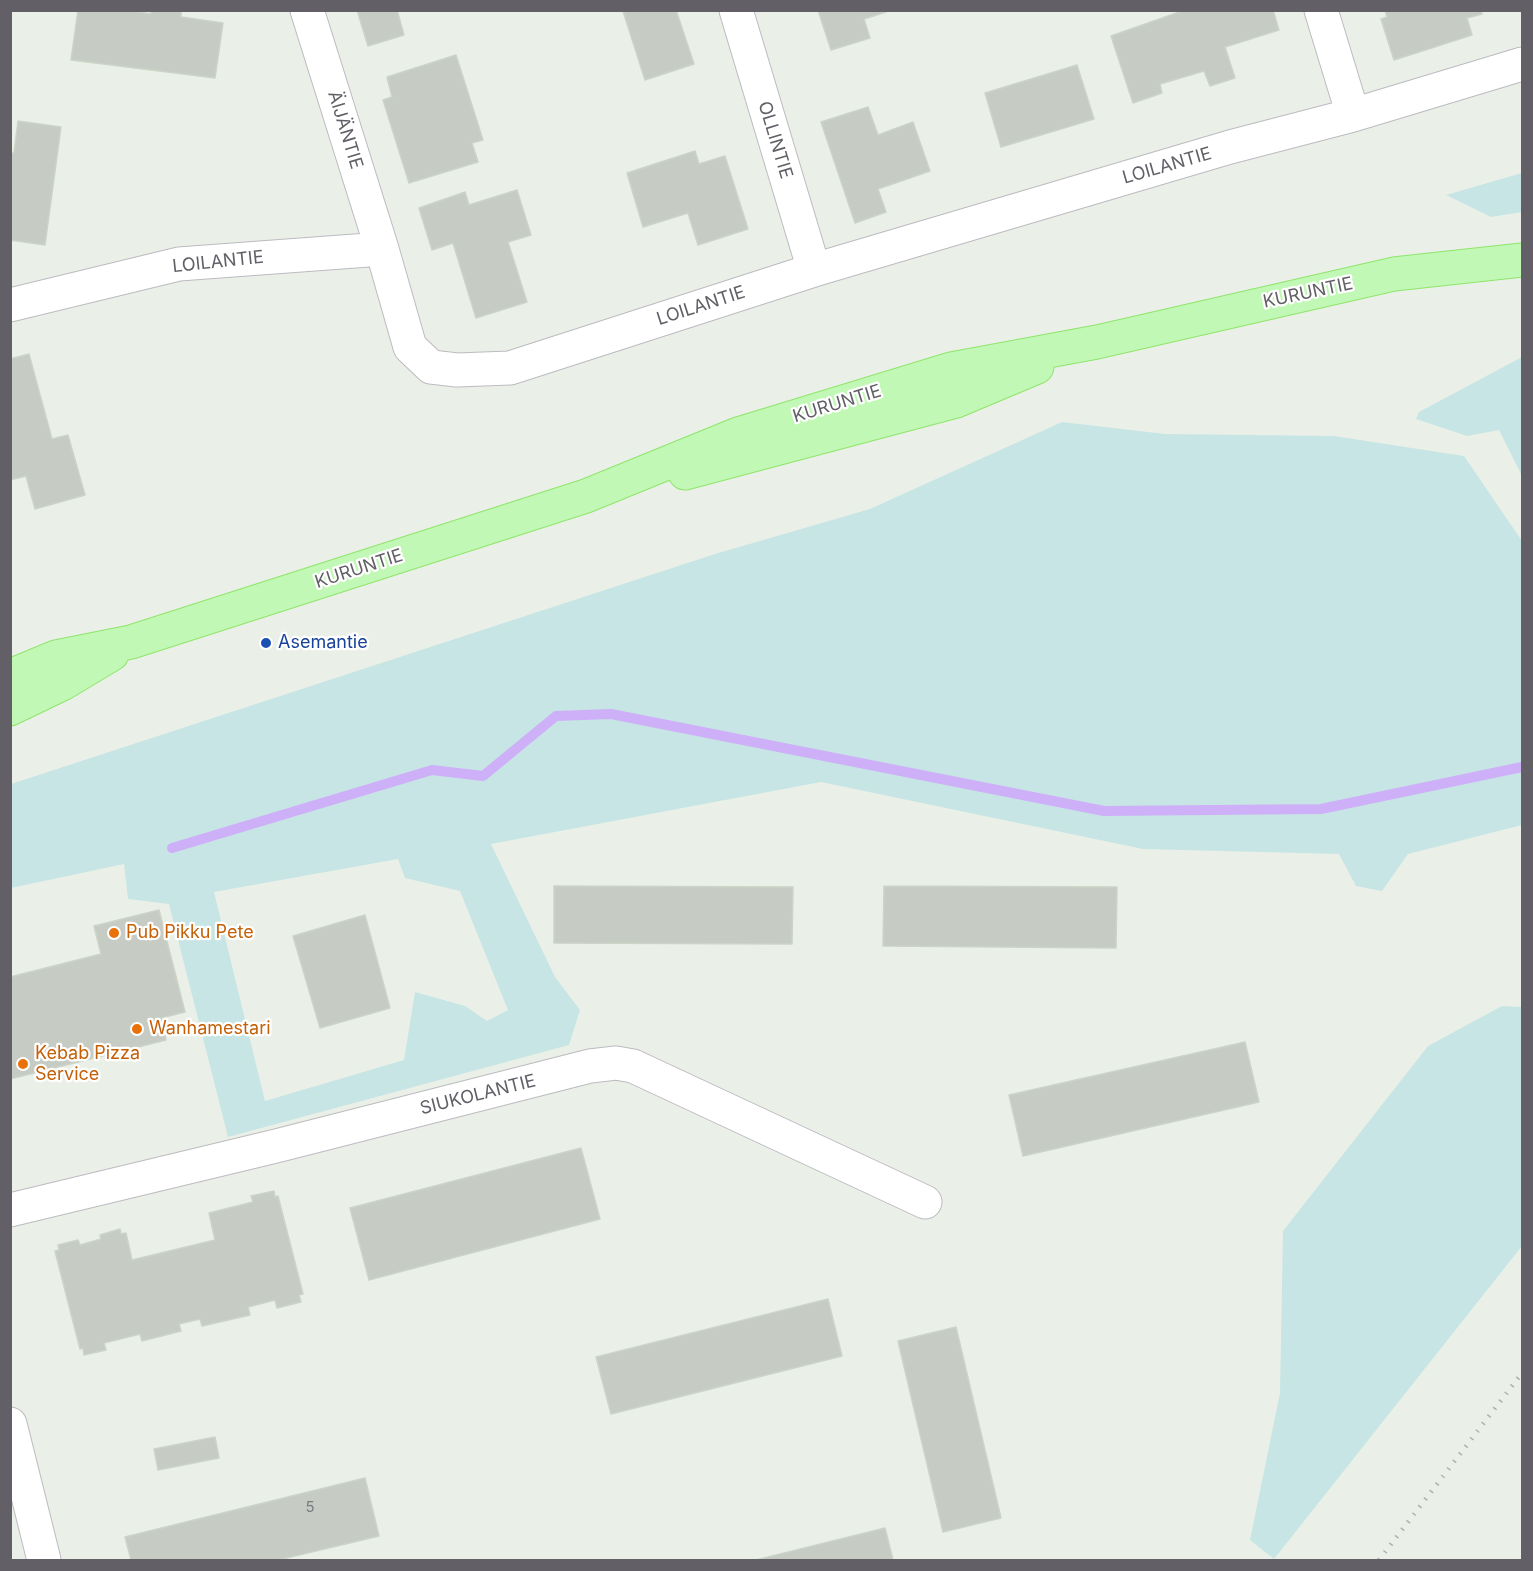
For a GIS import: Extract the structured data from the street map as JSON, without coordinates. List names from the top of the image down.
{
  "streets": {
    "main road": ["KURUNTIE"],
    "street": [
      "ÄIJÄNTIE",
      "OLLINTIE",
      "LOILANTIE",
      "SIUKOLANTIE"
    ]
  },
  "crossings": [
    ["ÄIJÄNTIE", "LOILANTIE"],
    ["OLLINTIE", "LOILANTIE"]
  ],
  "places": [
    "Asemantie",
    "Pub Pikku Pete",
    "Wanhamestari",
    "Kebab Pizza Service"
  ],
  "house_numbers": ["5"]
}
